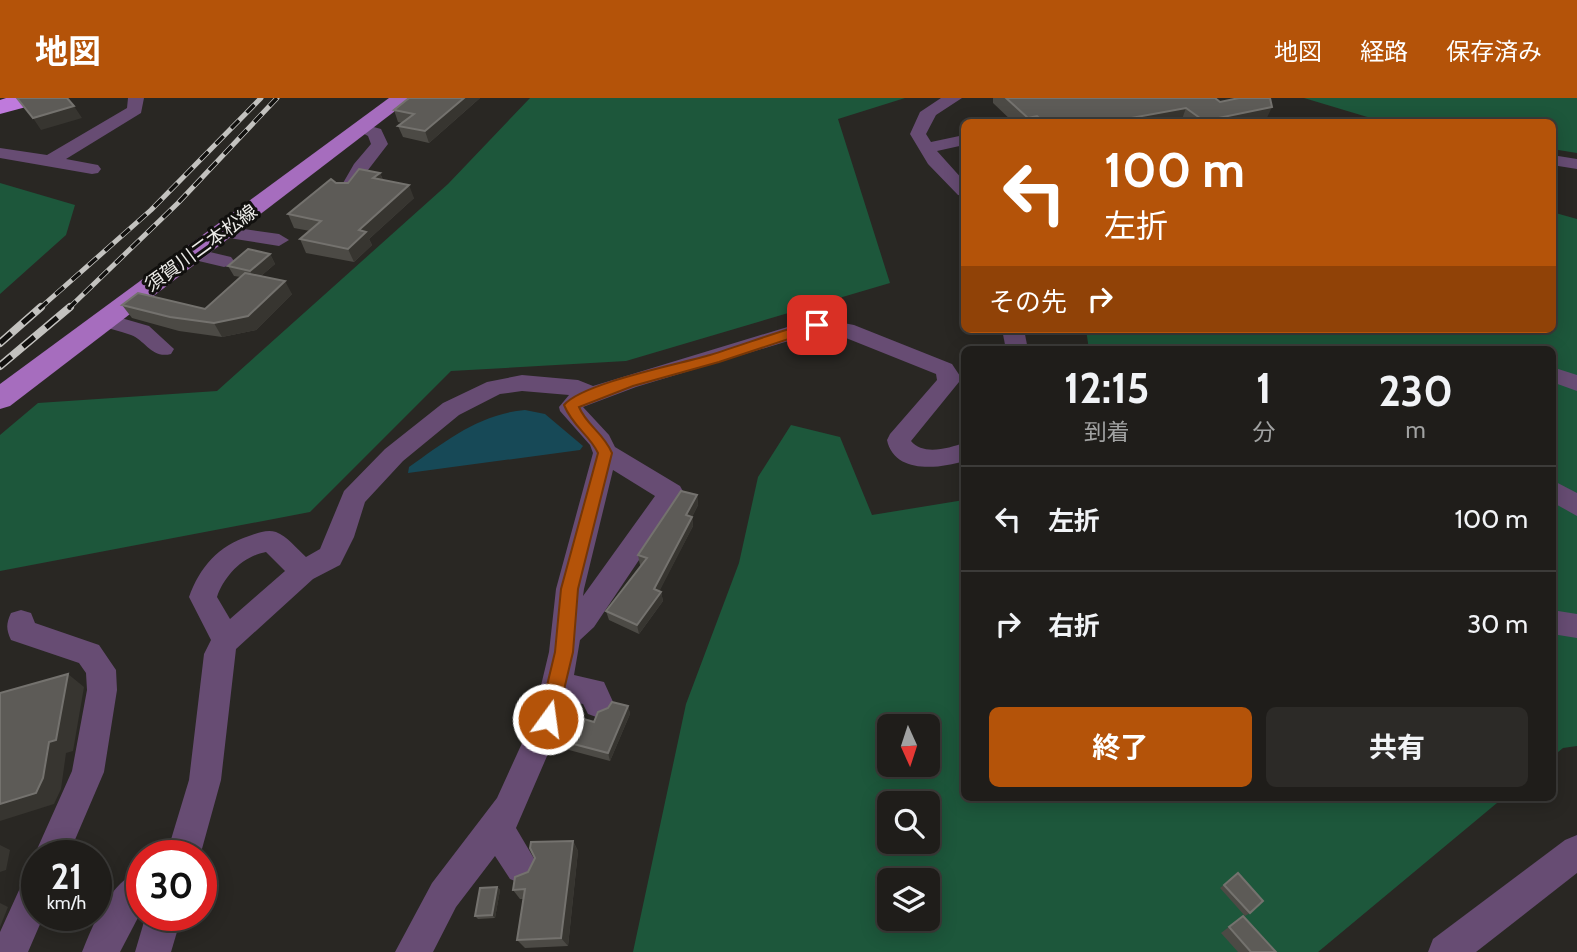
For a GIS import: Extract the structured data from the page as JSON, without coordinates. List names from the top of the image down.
{
  "streets": {
    "main road": ["須賀川二本松線"]
  },
  "north": "bottom",
  "page": {
    "header": "地図",
    "nav": ["地図", "経路", "保存済み"],
    "turn": ["100 m", "左折"],
    "then": "その先",
    "eta": [
      "12:15",
      "到着",
      "1",
      "分",
      "230",
      "m"
    ],
    "list": [
      {
        "name": "左折",
        "value": "100 m"
      },
      {
        "name": "右折",
        "value": "30 m"
      }
    ],
    "buttons": ["終了", "共有"],
    "speed": "21 km/h",
    "limit": "30"
  }
}
